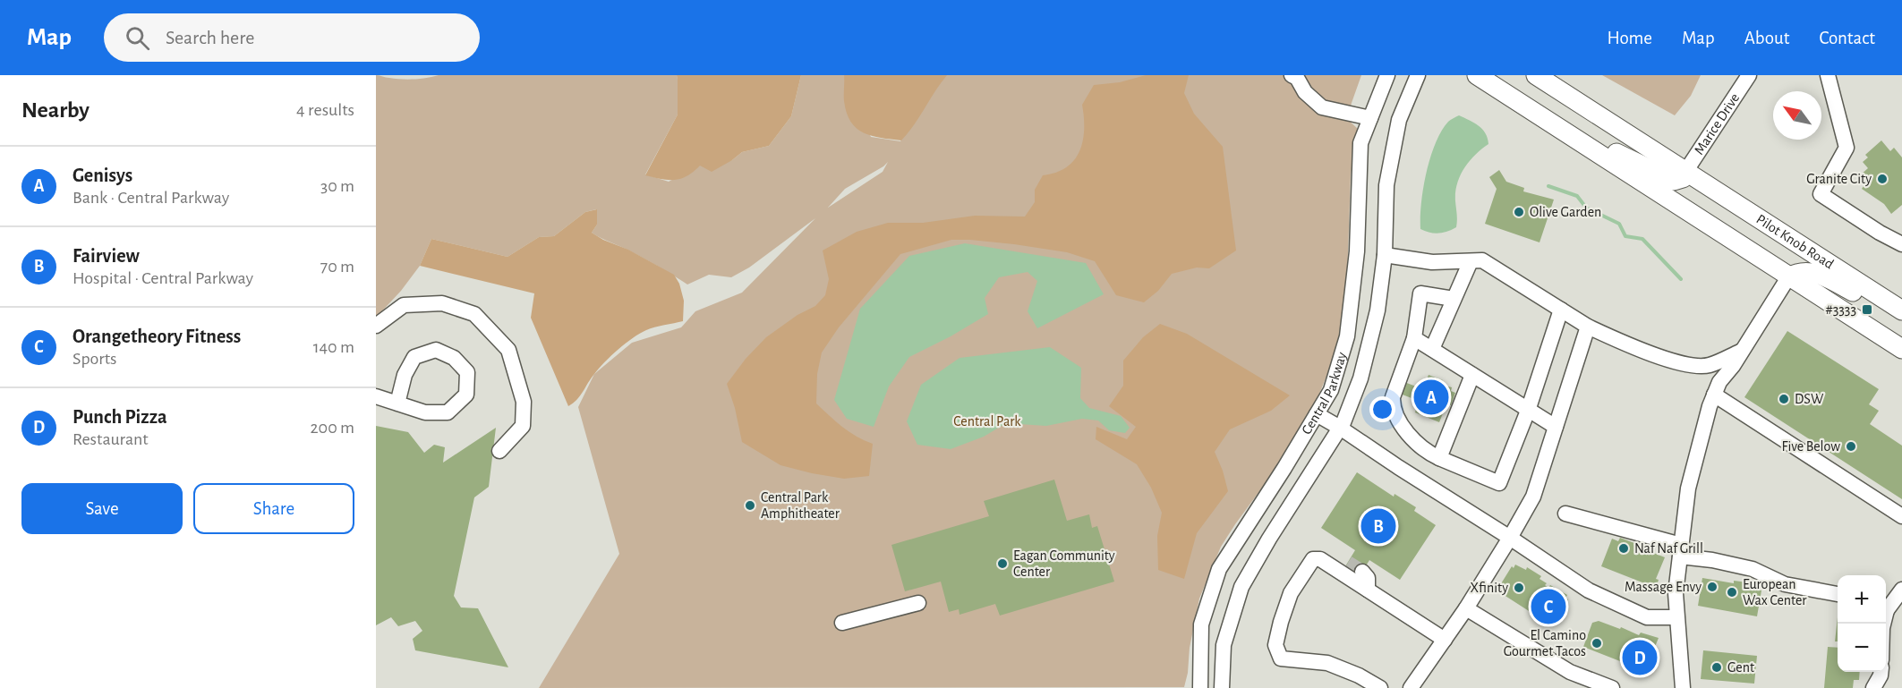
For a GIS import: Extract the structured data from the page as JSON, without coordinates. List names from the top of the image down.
{
  "streets": {
    "main road": ["Pilot Knob Road"],
    "street": ["Marice Drive", "Central Parkway"]
  },
  "crossings": [
    ["Marice Drive", "Pilot Knob Road"]
  ],
  "parks": ["Central Park"],
  "places": {
    "other": [
      "Granite City",
      "Olive Garden",
      "DSW",
      "Five Below",
      "Central Park Amphitheater",
      "Naf Naf Grill",
      "Eagan Community Center",
      "Massage Envy",
      "Xfinity",
      "European Wax Center",
      "El Camino Gourmet Tacos",
      "Gent"
    ],
    "transit": ["#3333"]
  },
  "north": "top left",
  "page": {
    "header": "Map",
    "search": "Search here",
    "nav": [
      "Home",
      "Map",
      "About",
      "Contact"
    ],
    "heading": ["Nearby", "4 results"],
    "list": [
      {
        "mark": "A",
        "name": "Genisys",
        "note": "Bank · Central Parkway",
        "value": "30 m"
      },
      {
        "mark": "B",
        "name": "Fairview",
        "note": "Hospital · Central Parkway",
        "value": "70 m"
      },
      {
        "mark": "C",
        "name": "Orangetheory Fitness",
        "note": "Sports",
        "value": "140 m"
      },
      {
        "mark": "D",
        "name": "Punch Pizza",
        "note": "Restaurant",
        "value": "200 m"
      }
    ],
    "pins": [
      "A",
      "B",
      "C",
      "D"
    ],
    "buttons": ["Save", "Share"],
    "map_buttons": ["+", "−"]
  }
}
